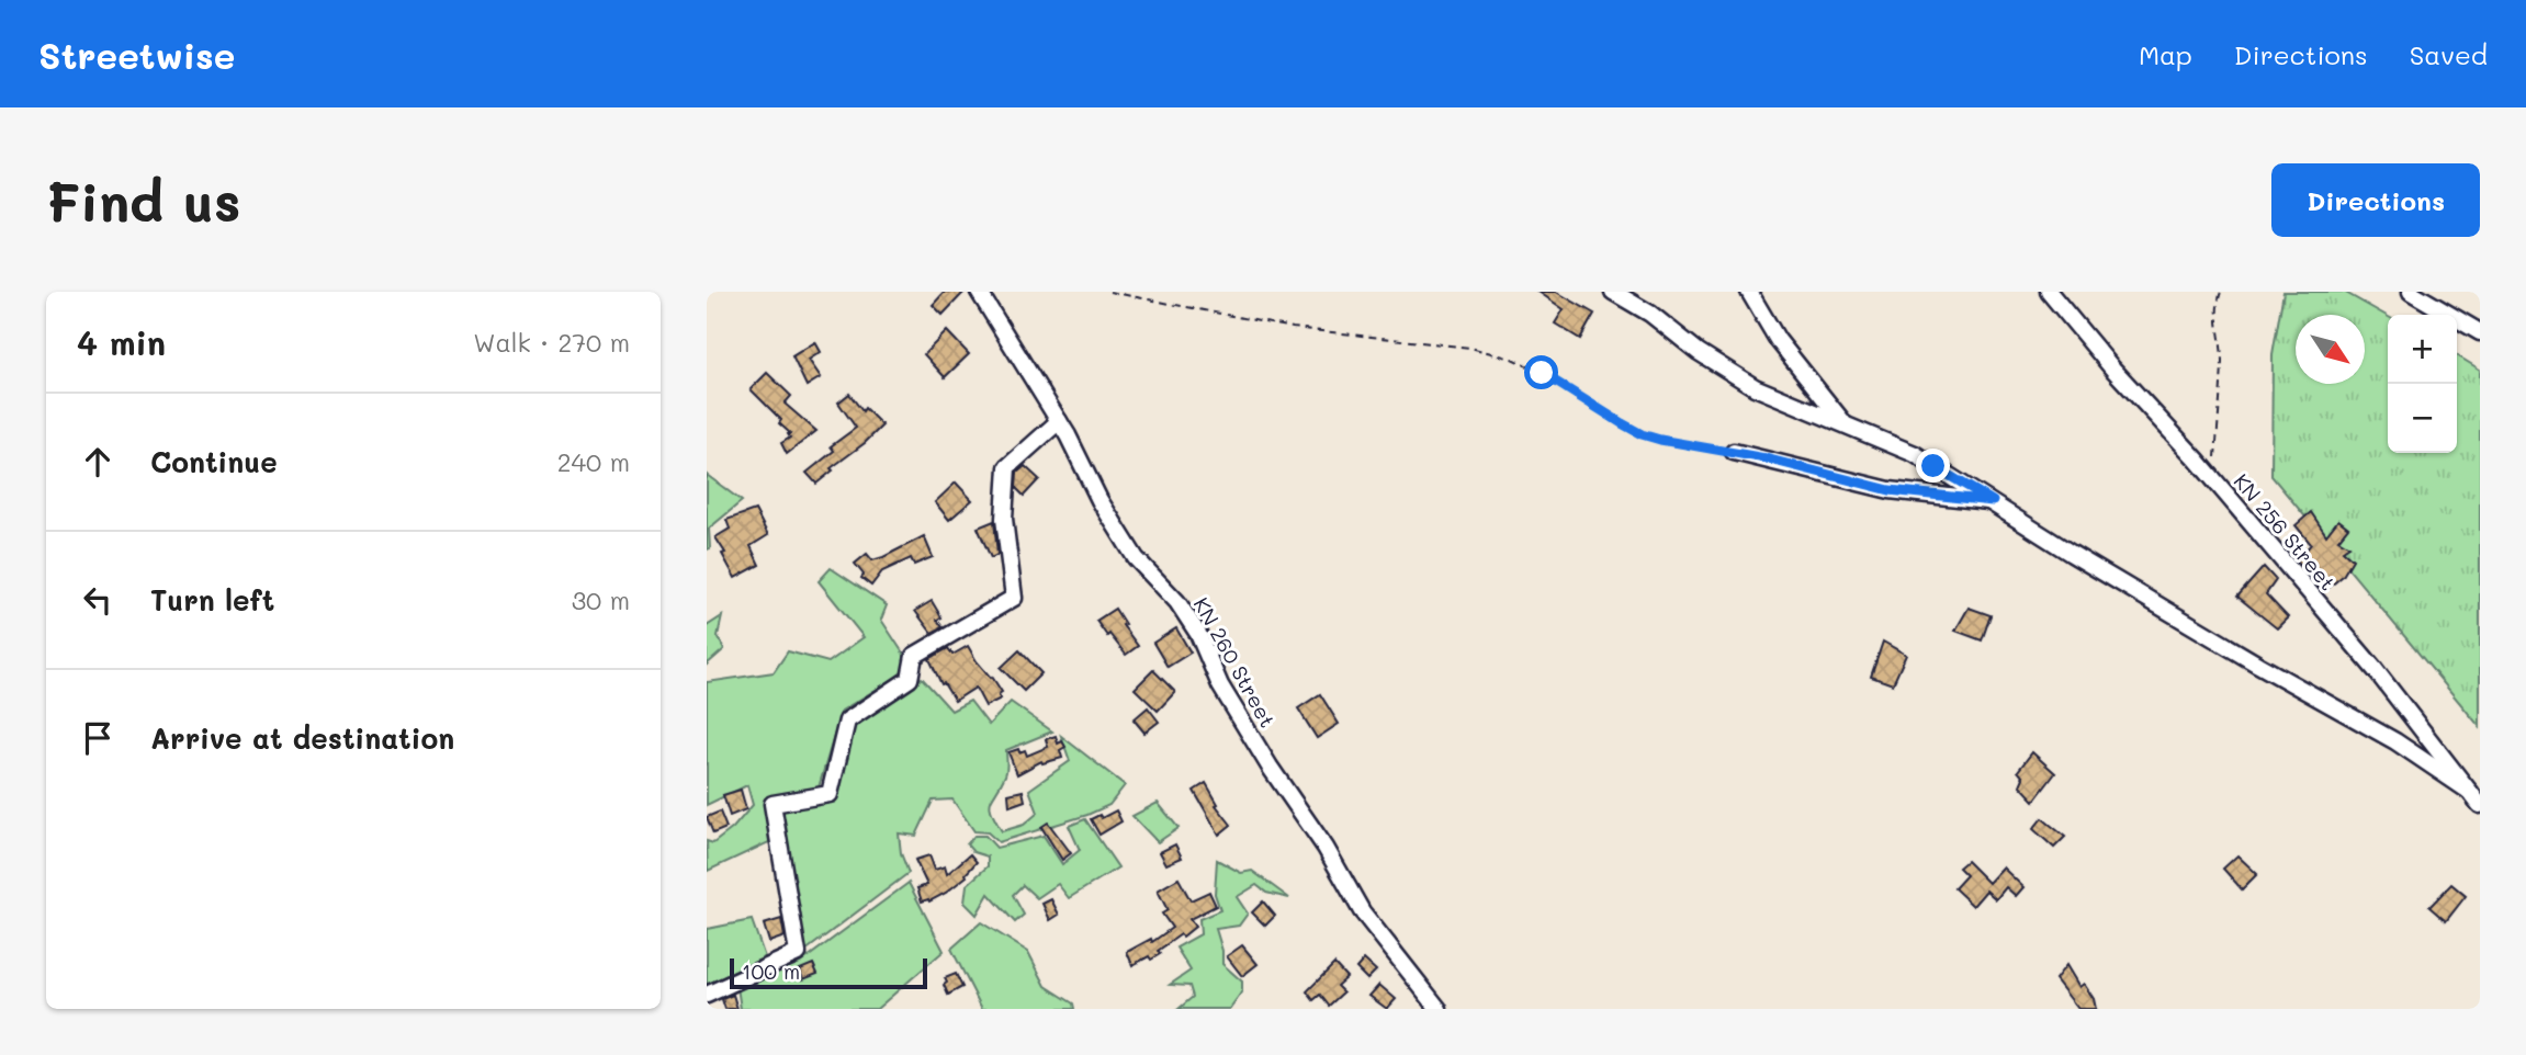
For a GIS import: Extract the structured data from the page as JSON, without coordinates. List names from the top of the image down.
{
  "streets": {
    "street": ["KN 256 Street", "KN 260 Street"]
  },
  "scale_bar": "100 m",
  "north": "bottom right",
  "page": {
    "header": "Streetwise",
    "nav": ["Map", "Directions", "Saved"],
    "buttons": "Directions",
    "title": "Find us",
    "heading": ["4 min", "Walk · 270 m"],
    "map_buttons": ["+", "−"],
    "list": [
      ["Continue", "240 m"],
      ["Turn left", "30 m"],
      "Arrive at destination"
    ],
    "scale": "100 m"
  }
}
